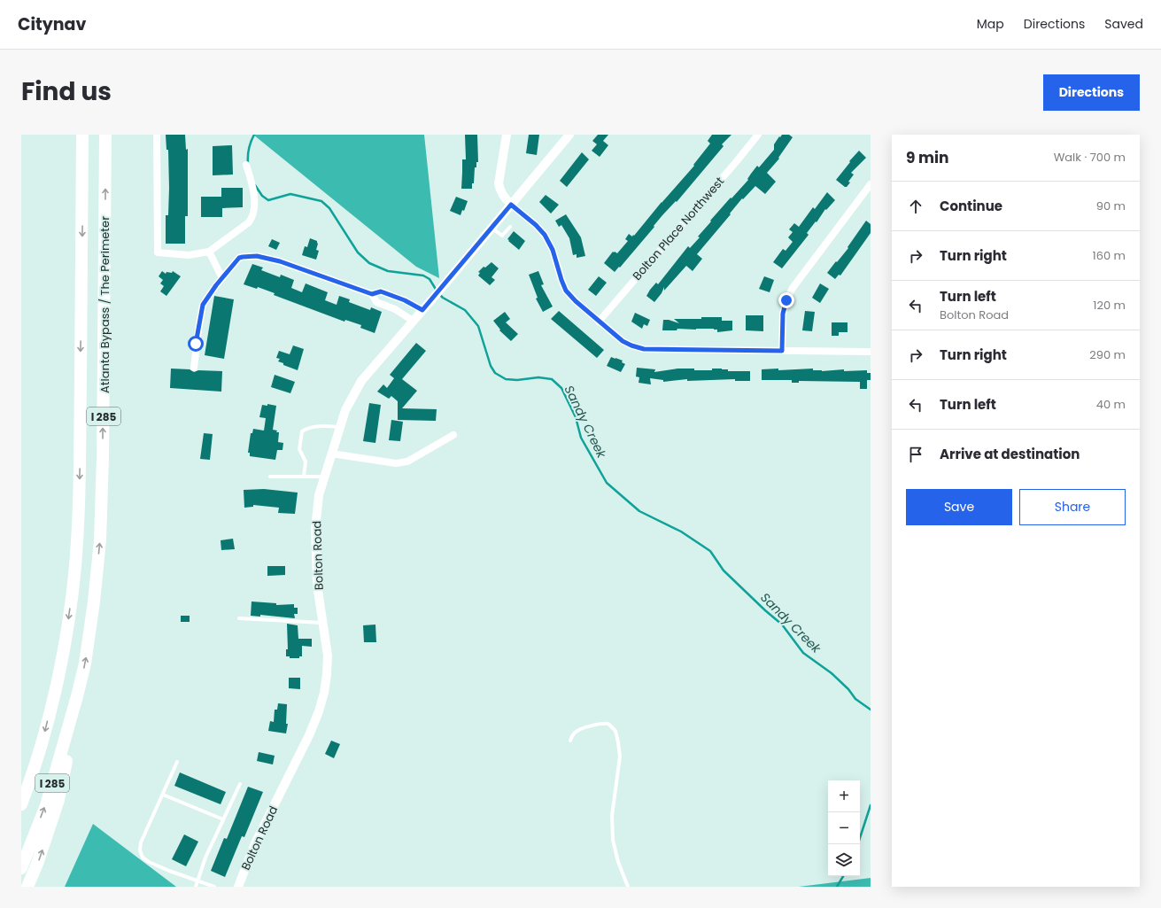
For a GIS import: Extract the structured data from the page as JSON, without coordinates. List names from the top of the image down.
{
  "streets": {
    "highway": ["Atlanta Bypass / The Perimeter", "I 285"],
    "street": ["Bolton Place Northwest", "Bolton Road"]
  },
  "water": ["Sandy Creek"],
  "page": {
    "header": "Citynav",
    "nav": ["Map", "Directions", "Saved"],
    "title": "Find us",
    "buttons": [
      "Directions",
      ["Save", "Share"]
    ],
    "heading": ["9 min", "Walk · 700 m"],
    "list": [
      ["Continue", "90 m"],
      ["Turn right", "160 m"],
      ["Turn left", "Bolton Road", "120 m"],
      ["Turn right", "290 m"],
      ["Turn left", "40 m"],
      "Arrive at destination"
    ],
    "map_buttons": ["+", "−"]
  }
}
